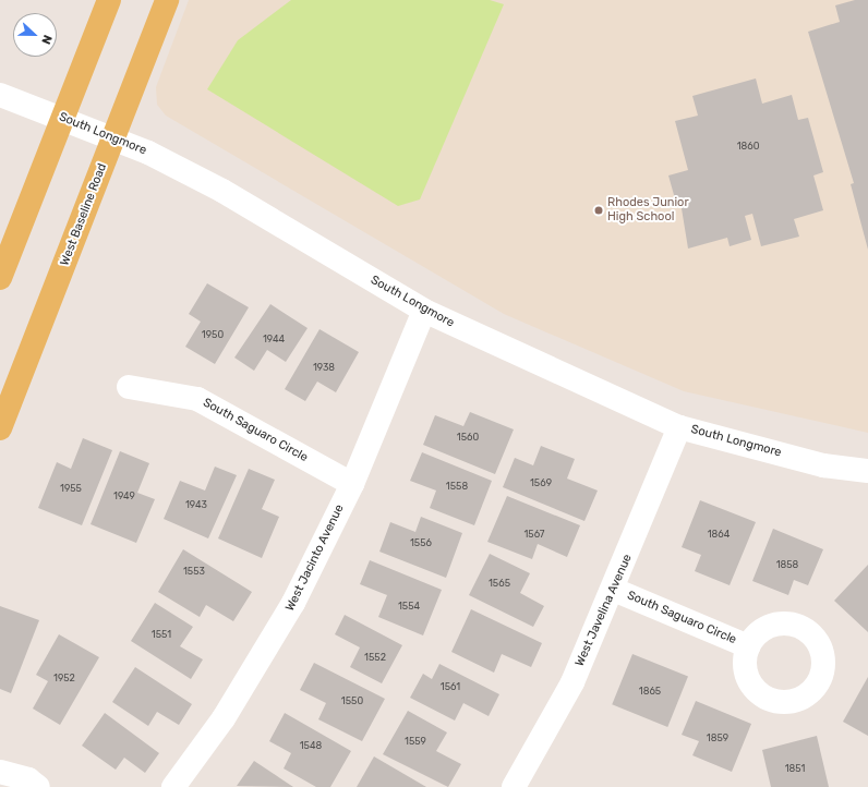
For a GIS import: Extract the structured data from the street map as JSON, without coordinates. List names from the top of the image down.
{
  "streets": {
    "main road": ["West Baseline Road"],
    "street": [
      "South Longmore",
      "South Saguaro Circle",
      "West Jacinto Avenue",
      "West Javelina Avenue"
    ]
  },
  "crossings": [
    ["South Longmore", "West Baseline Road"],
    ["South Longmore", "West Jacinto Avenue"],
    ["South Longmore", "West Javelina Avenue"],
    ["South Saguaro Circle", "West Jacinto Avenue"],
    ["South Saguaro Circle", "West Javelina Avenue"]
  ],
  "places": ["Rhodes Junior High School"],
  "house_numbers": [
    "1860",
    "1950",
    "1944",
    "1938",
    "1560",
    "1569",
    "1558",
    "1955",
    "1949",
    "1943",
    "1567",
    "1864",
    "1556",
    "1858",
    "1553",
    "1565",
    "1554",
    "1551",
    "1552",
    "1952",
    "1561",
    "1865",
    "1550",
    "1859",
    "1559",
    "1548",
    "1851"
  ],
  "north": "right"
}
